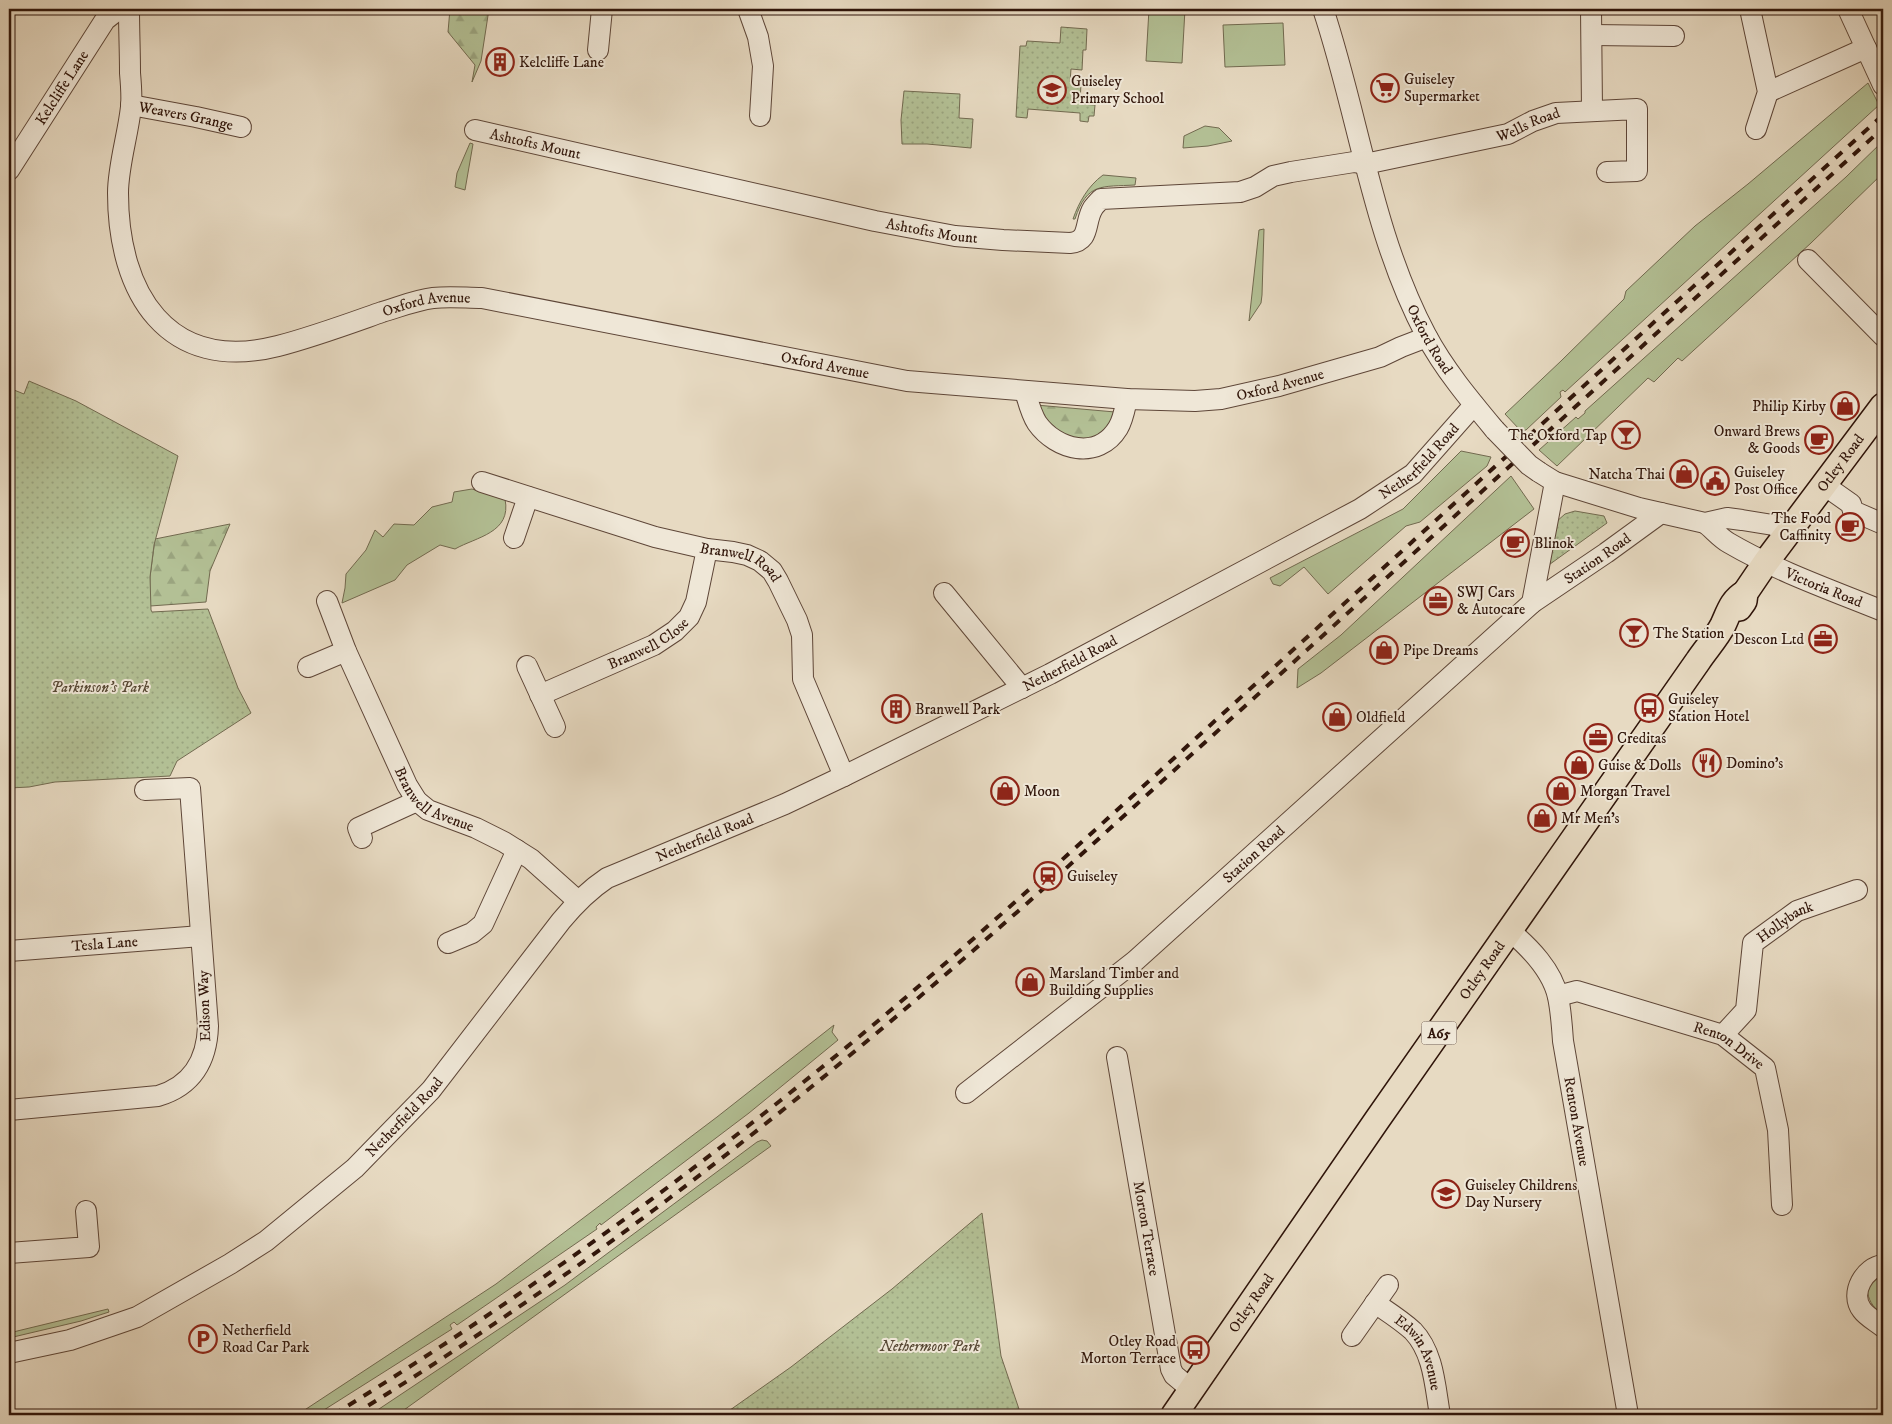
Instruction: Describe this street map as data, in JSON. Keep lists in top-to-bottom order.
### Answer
{
  "streets": {
    "main road": ["Otley Road", "A65"],
    "street": [
      "Kelcliffe Lane",
      "Weavers Grange",
      "Wells Road",
      "Ashtofts Mount",
      "Oxford Avenue",
      "Oxford Road",
      "Netherfield Road",
      "Station Road",
      "Branwell Road",
      "Victoria Road",
      "Branwell Close",
      "Branwell Avenue",
      "Hollybank",
      "Tesla Lane",
      "Edison Way",
      "Renton Drive",
      "Renton Avenue",
      "Morton Terrace",
      "Edwin Avenue"
    ]
  },
  "crossings": [
    ["Weavers Grange", "Oxford Avenue"],
    ["Wells Road", "Ashtofts Mount"],
    ["Wells Road", "Oxford Road"],
    ["Ashtofts Mount", "Oxford Road"],
    ["Oxford Avenue", "Oxford Road"],
    ["Oxford Road", "Netherfield Road"],
    ["Oxford Road", "Otley Road"],
    ["Oxford Road", "Station Road"],
    ["Oxford Road", "Victoria Road"],
    ["Netherfield Road", "Branwell Road"],
    ["Netherfield Road", "Branwell Avenue"],
    ["Otley Road", "Victoria Road"],
    ["Otley Road", "Renton Avenue"],
    ["Otley Road", "Morton Terrace"],
    ["Branwell Road", "Branwell Close"],
    ["Hollybank", "Renton Drive"],
    ["Tesla Lane", "Edison Way"],
    ["Renton Drive", "Renton Avenue"]
  ],
  "parks": ["Parkinson’s Park", "Nethermoor Park"],
  "places": {
    "building": ["Kelcliffe Lane", "Branwell Park"],
    "supermarket": ["Guiseley Supermarket"],
    "school or university": ["Guiseley Primary School", "Guiseley Childrens Day Nursery"],
    "shop": [
      "Philip Kirby",
      "Natcha Thai",
      "Pipe Dreams",
      "Oldfield",
      "Guise & Dolls",
      "Moon",
      "Morgan Travel",
      "Mr Men's",
      "Marsland Timber and Building Supplies"
    ],
    "bar": ["The Oxford Tap", "The Station"],
    "cafe": ["Onward Brews & Goods", "The Food Caffinity", "Blinok"],
    "public building": ["Guiseley Post Office"],
    "office": ["SWJ Cars & Autocare", "Descon Ltd", "Creditas"],
    "bus stop": ["Guiseley Station Hotel", "Otley Road Morton Terrace"],
    "restaurant": ["Domino's"],
    "station": ["Guiseley"],
    "parking": ["Netherfield Road Car Park"]
  }
}
